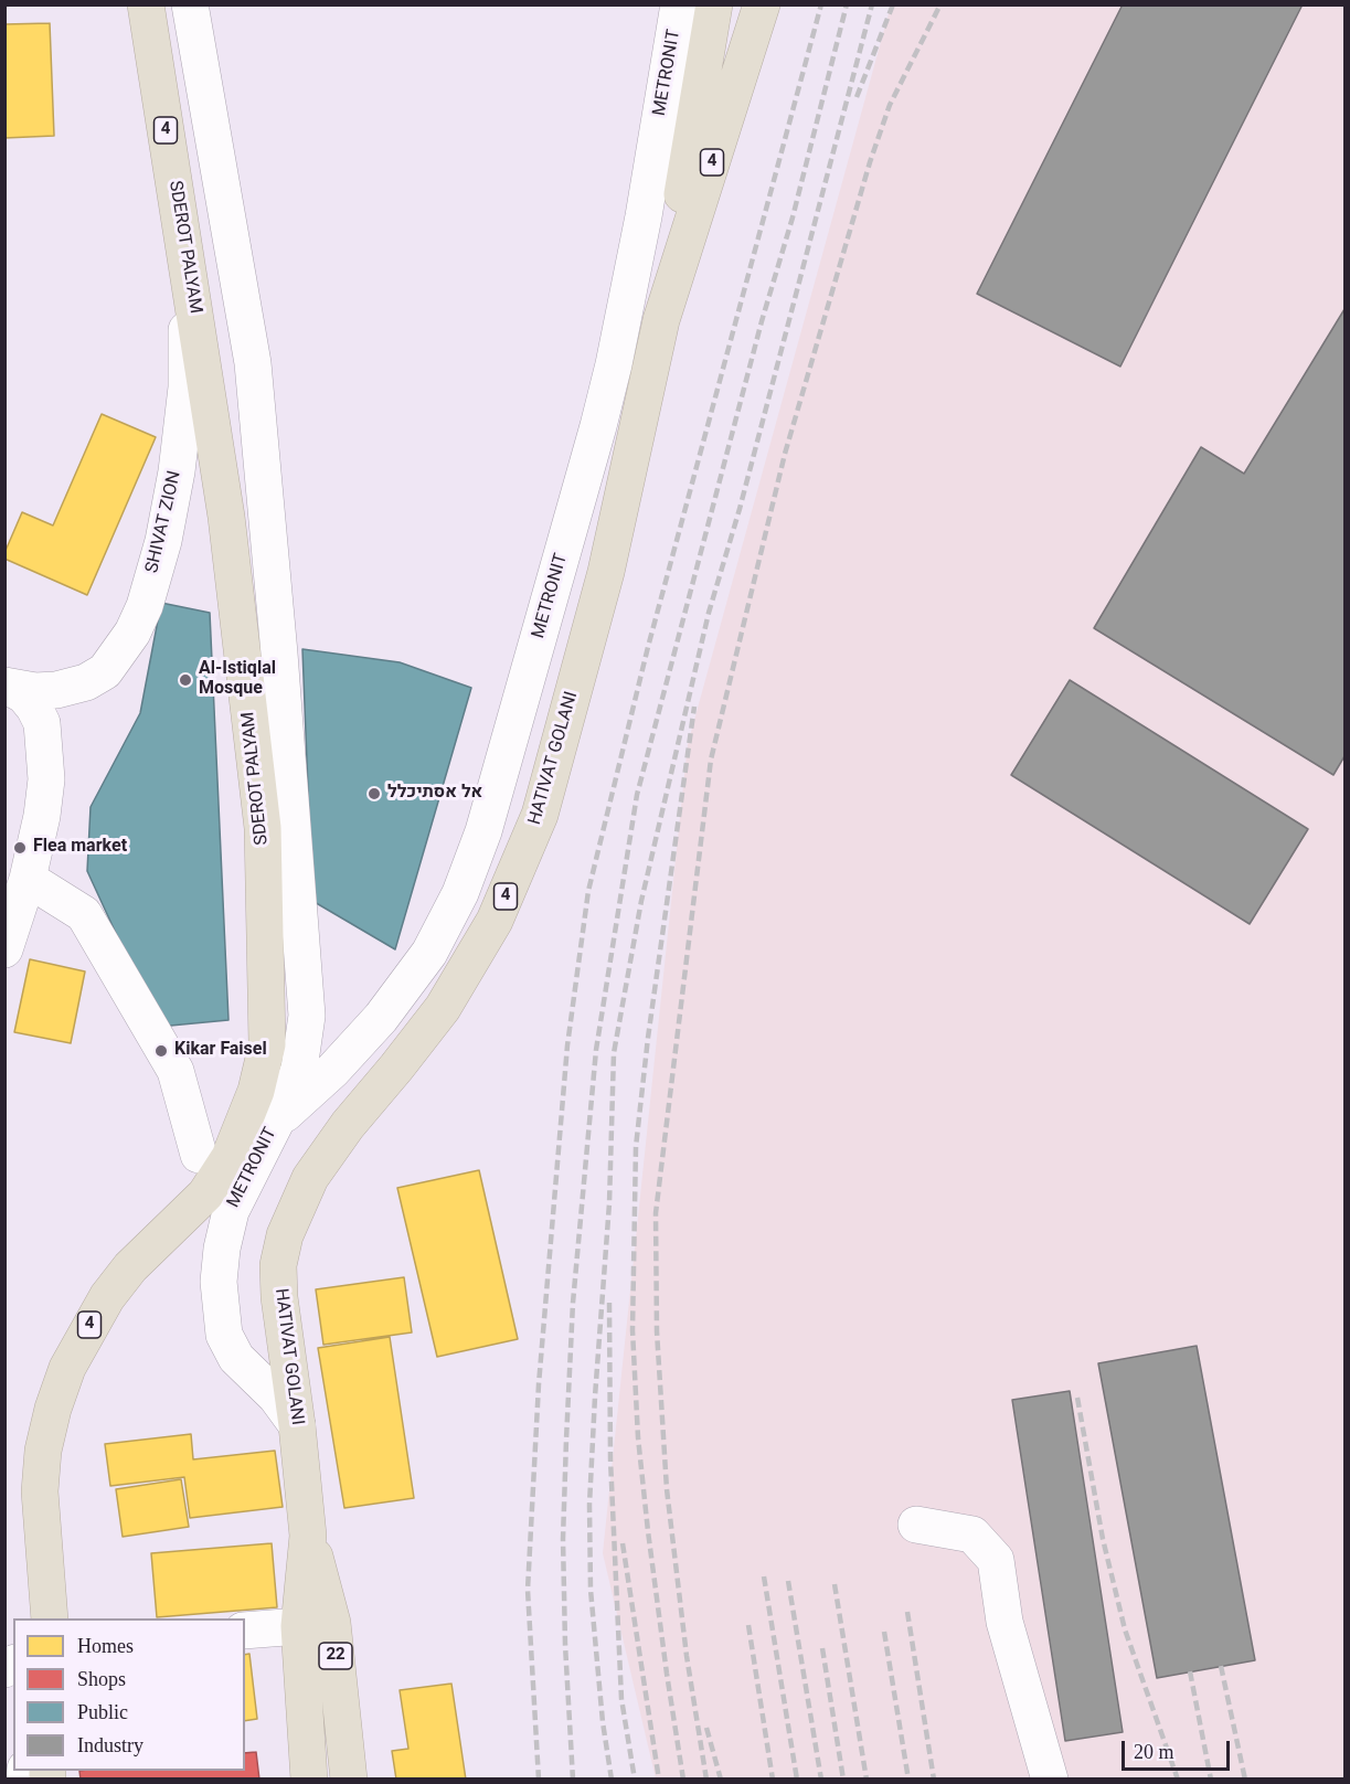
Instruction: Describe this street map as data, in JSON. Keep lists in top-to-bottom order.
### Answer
{
  "streets": {
    "highway": [
      "4",
      "SDEROT PALYAM",
      "HATIVAT GOLANI",
      "22"
    ],
    "street": ["METRONIT", "SHIVAT ZION"]
  },
  "crossings": [
    ["METRONIT", "SDEROT PALYAM"],
    ["METRONIT", "HATIVAT GOLANI"],
    ["SDEROT PALYAM", "SHIVAT ZION"],
    ["HATIVAT GOLANI", "22"]
  ],
  "places": [
    "Al-Istiqlal Mosque",
    "אל אסתיכלל",
    "Flea market",
    "Kikar Faisel"
  ],
  "legend": [
    "Homes",
    "Shops",
    "Public",
    "Industry"
  ],
  "scale_bar": "20 m"
}
